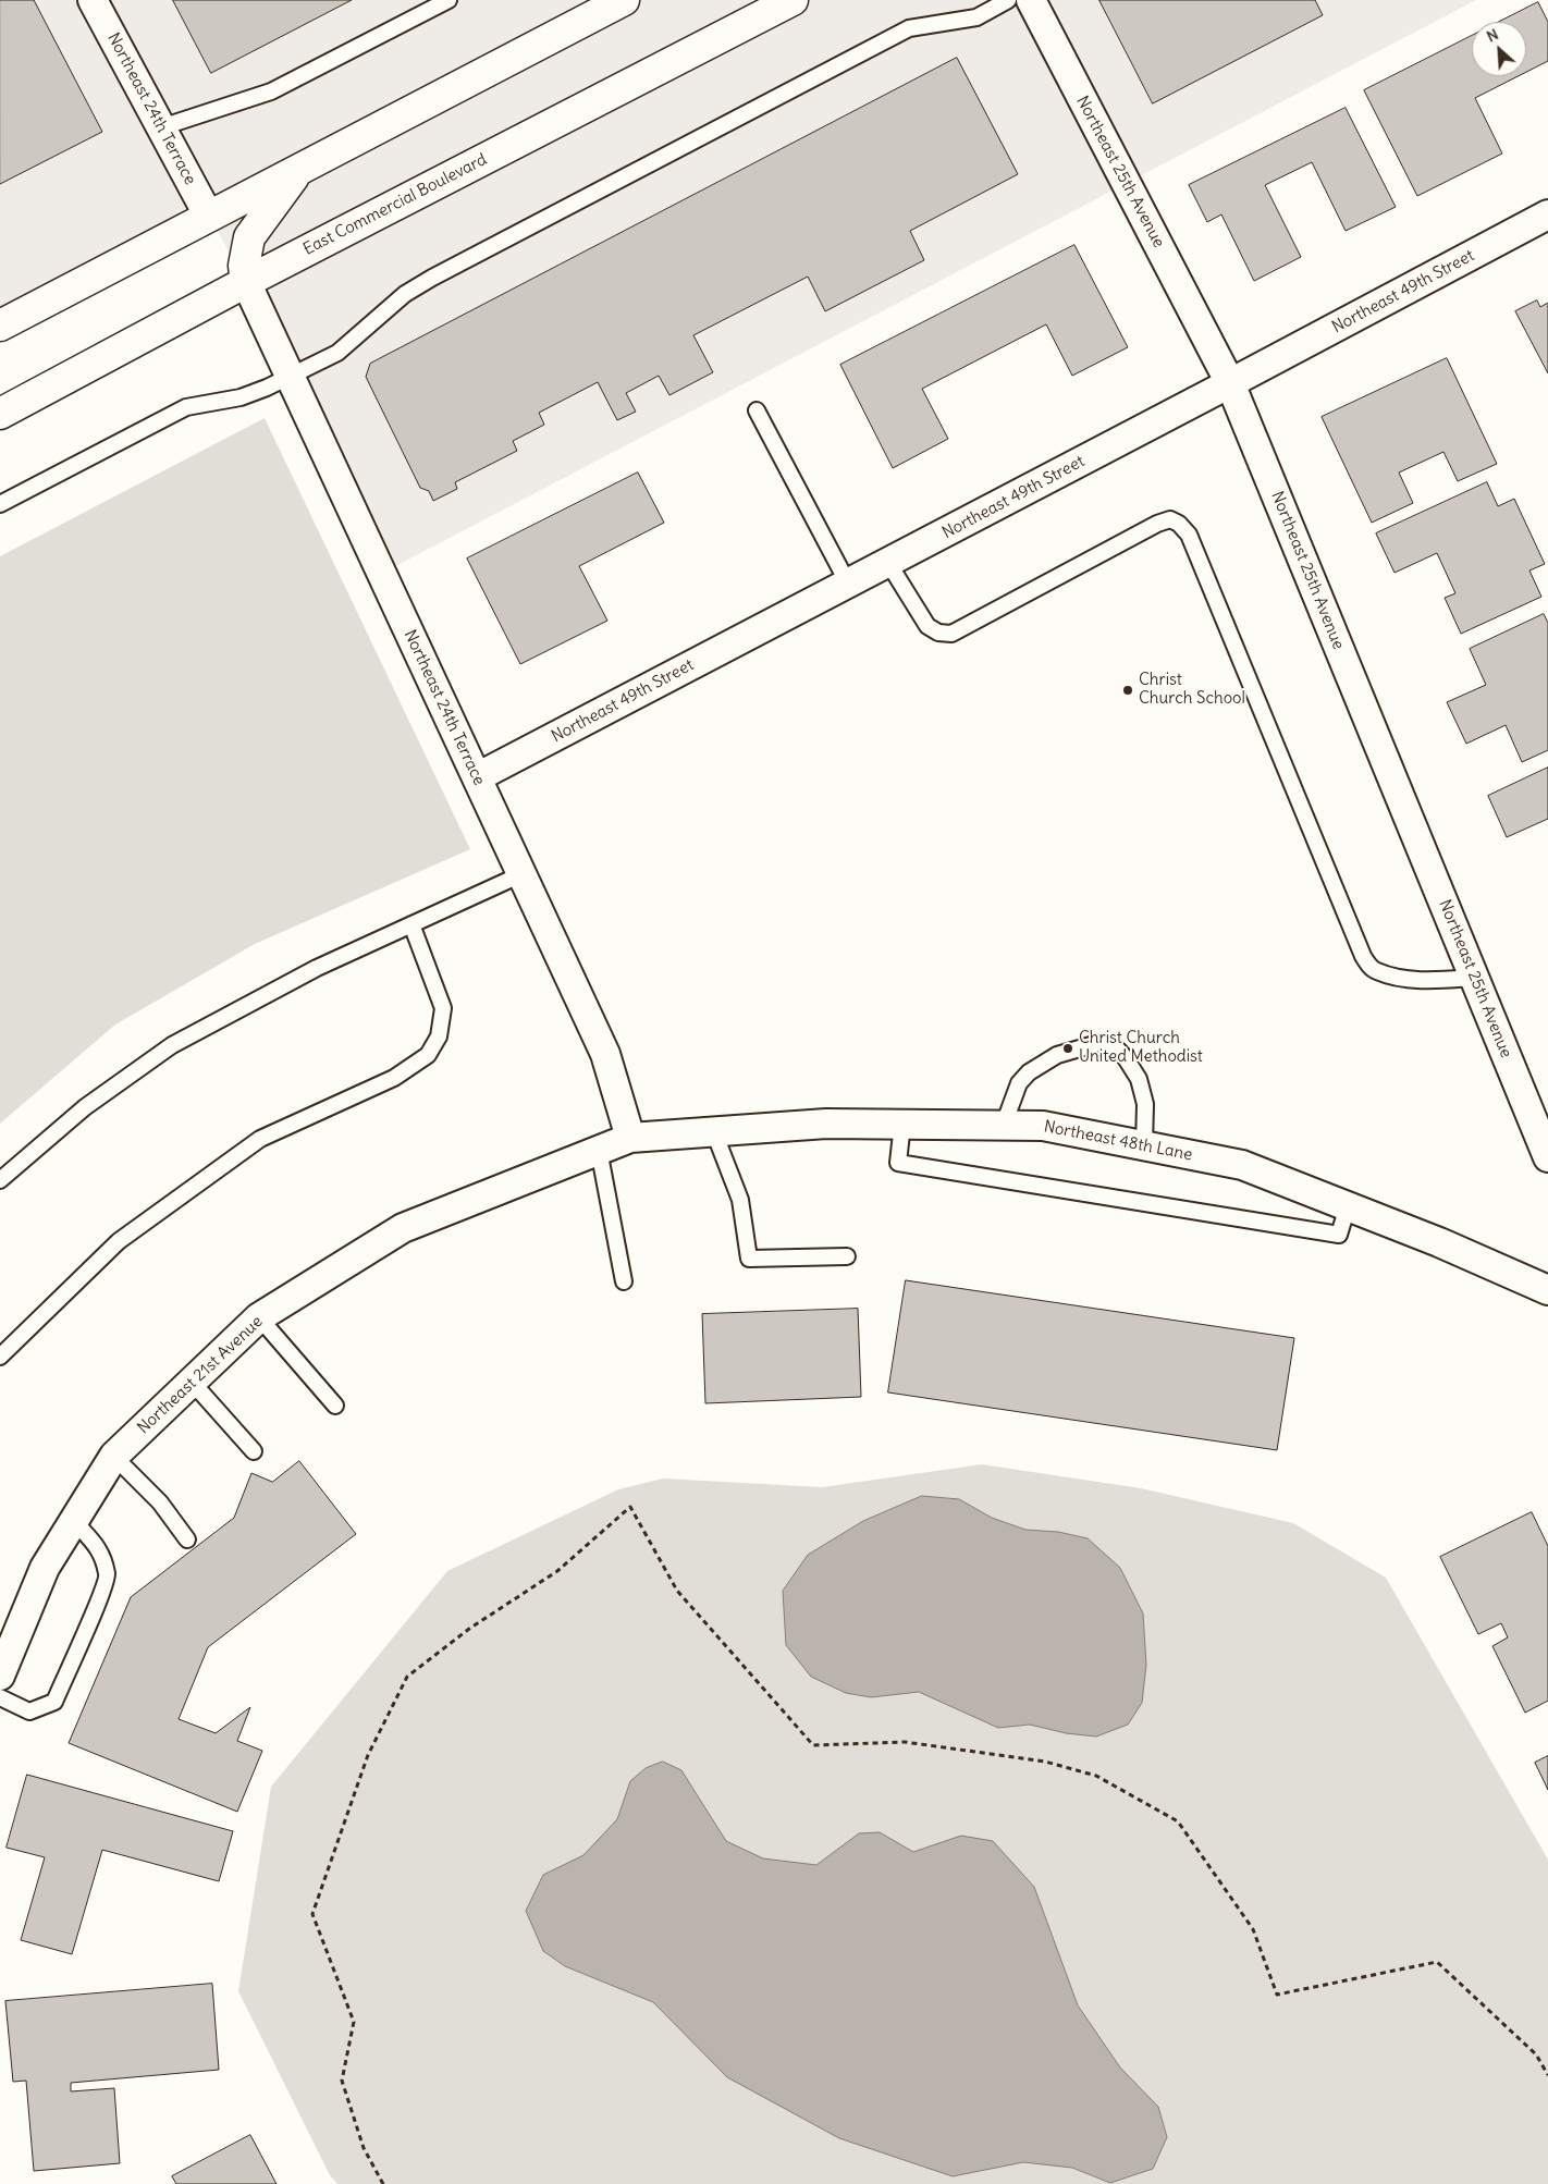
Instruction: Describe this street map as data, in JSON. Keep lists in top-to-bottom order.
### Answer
{
  "streets": {
    "main road": ["East Commercial Boulevard"],
    "street": [
      "Northeast 24th Terrace",
      "Northeast 25th Avenue",
      "Northeast 49th Street",
      "Northeast 48th Lane",
      "Northeast 21st Avenue"
    ]
  },
  "crossings": [
    ["Northeast 24th Terrace", "East Commercial Boulevard"],
    ["Northeast 24th Terrace", "Northeast 49th Street"],
    ["Northeast 24th Terrace", "Northeast 48th Lane"],
    ["Northeast 24th Terrace", "Northeast 21st Avenue"],
    ["Northeast 25th Avenue", "Northeast 49th Street"],
    ["Northeast 48th Lane", "Northeast 21st Avenue"]
  ],
  "places": ["Christ Church School", "Christ Church United Methodist"],
  "north": "top left"
}
